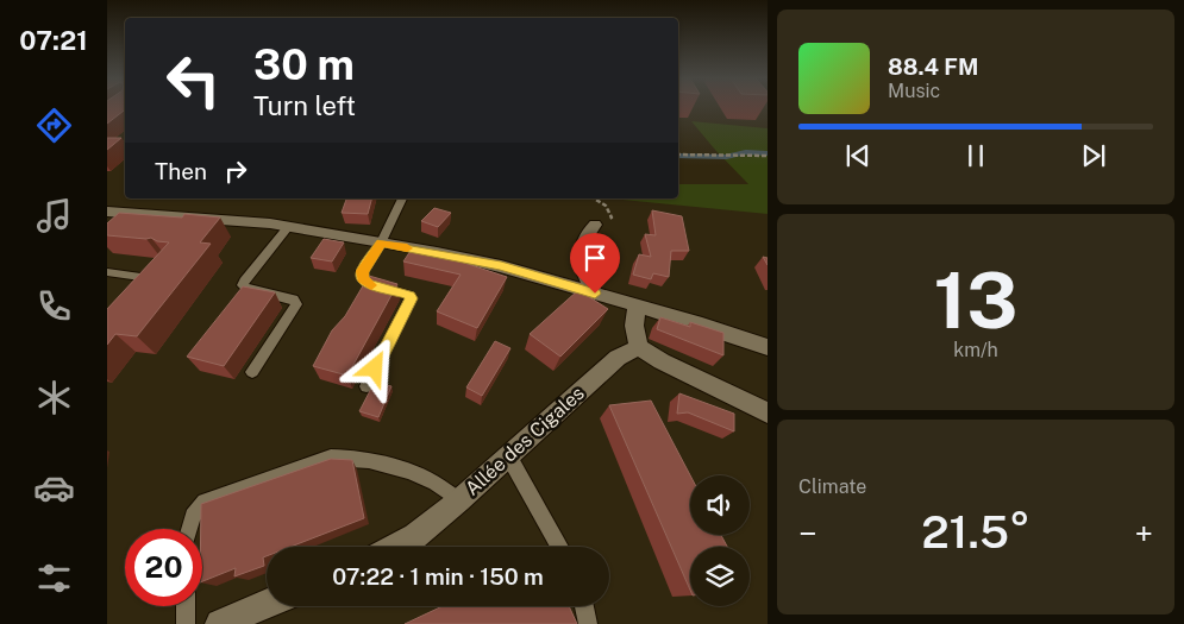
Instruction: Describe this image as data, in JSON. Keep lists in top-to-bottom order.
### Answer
{
  "streets": {
    "street": ["Allée des Cigales"]
  },
  "page": {
    "tabs": "07:21",
    "turn": ["30 m", "Turn left"],
    "song": ["88.4 FM", "Music"],
    "then": "Then",
    "tile": [
      ["13", "km/h"],
      "Climate"
    ],
    "heat": ["−", "21.5°", "+"],
    "limit": "20",
    "trip": "07:22 · 1 min · 150 m"
  }
}
